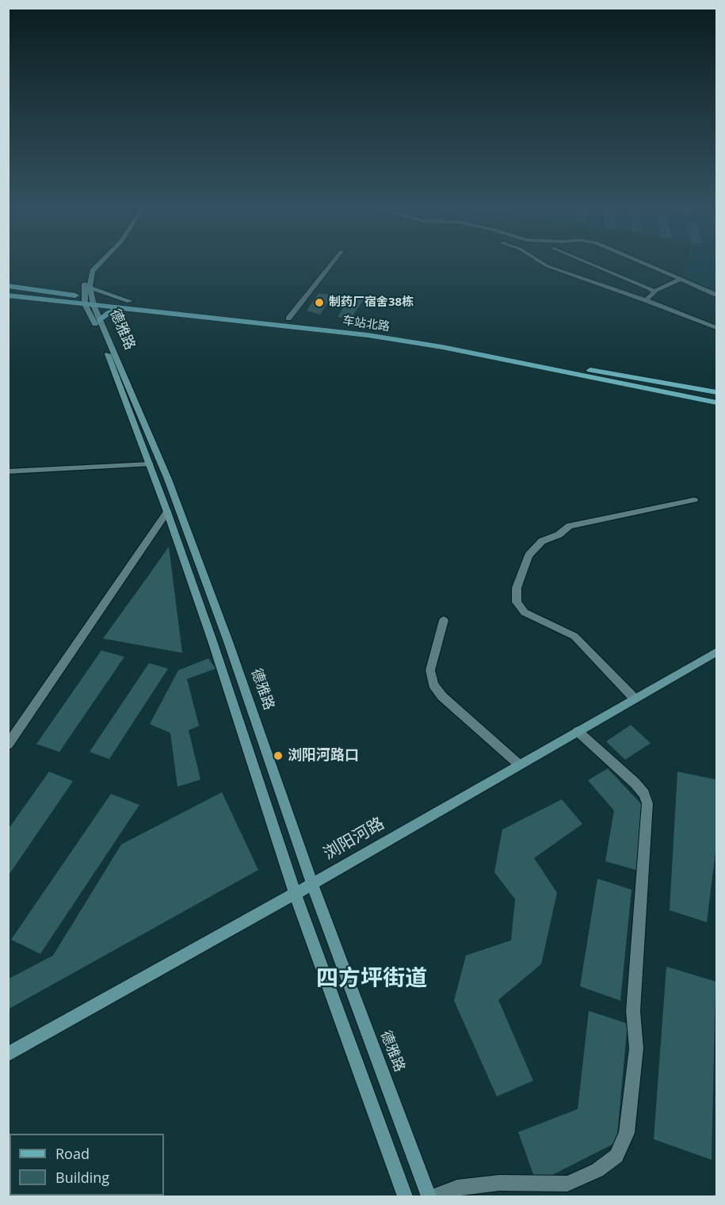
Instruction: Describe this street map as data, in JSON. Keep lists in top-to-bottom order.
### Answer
{
  "streets": {
    "main road": ["车站北路"],
    "street": ["德雅路", "浏阳河路"]
  },
  "crossings": [
    ["车站北路", "德雅路"],
    ["德雅路", "浏阳河路"]
  ],
  "districts": ["四方坪街道"],
  "places": ["制药厂宿舍38栋", "浏阳河路口"],
  "legend": ["Road", "Building"]
}
